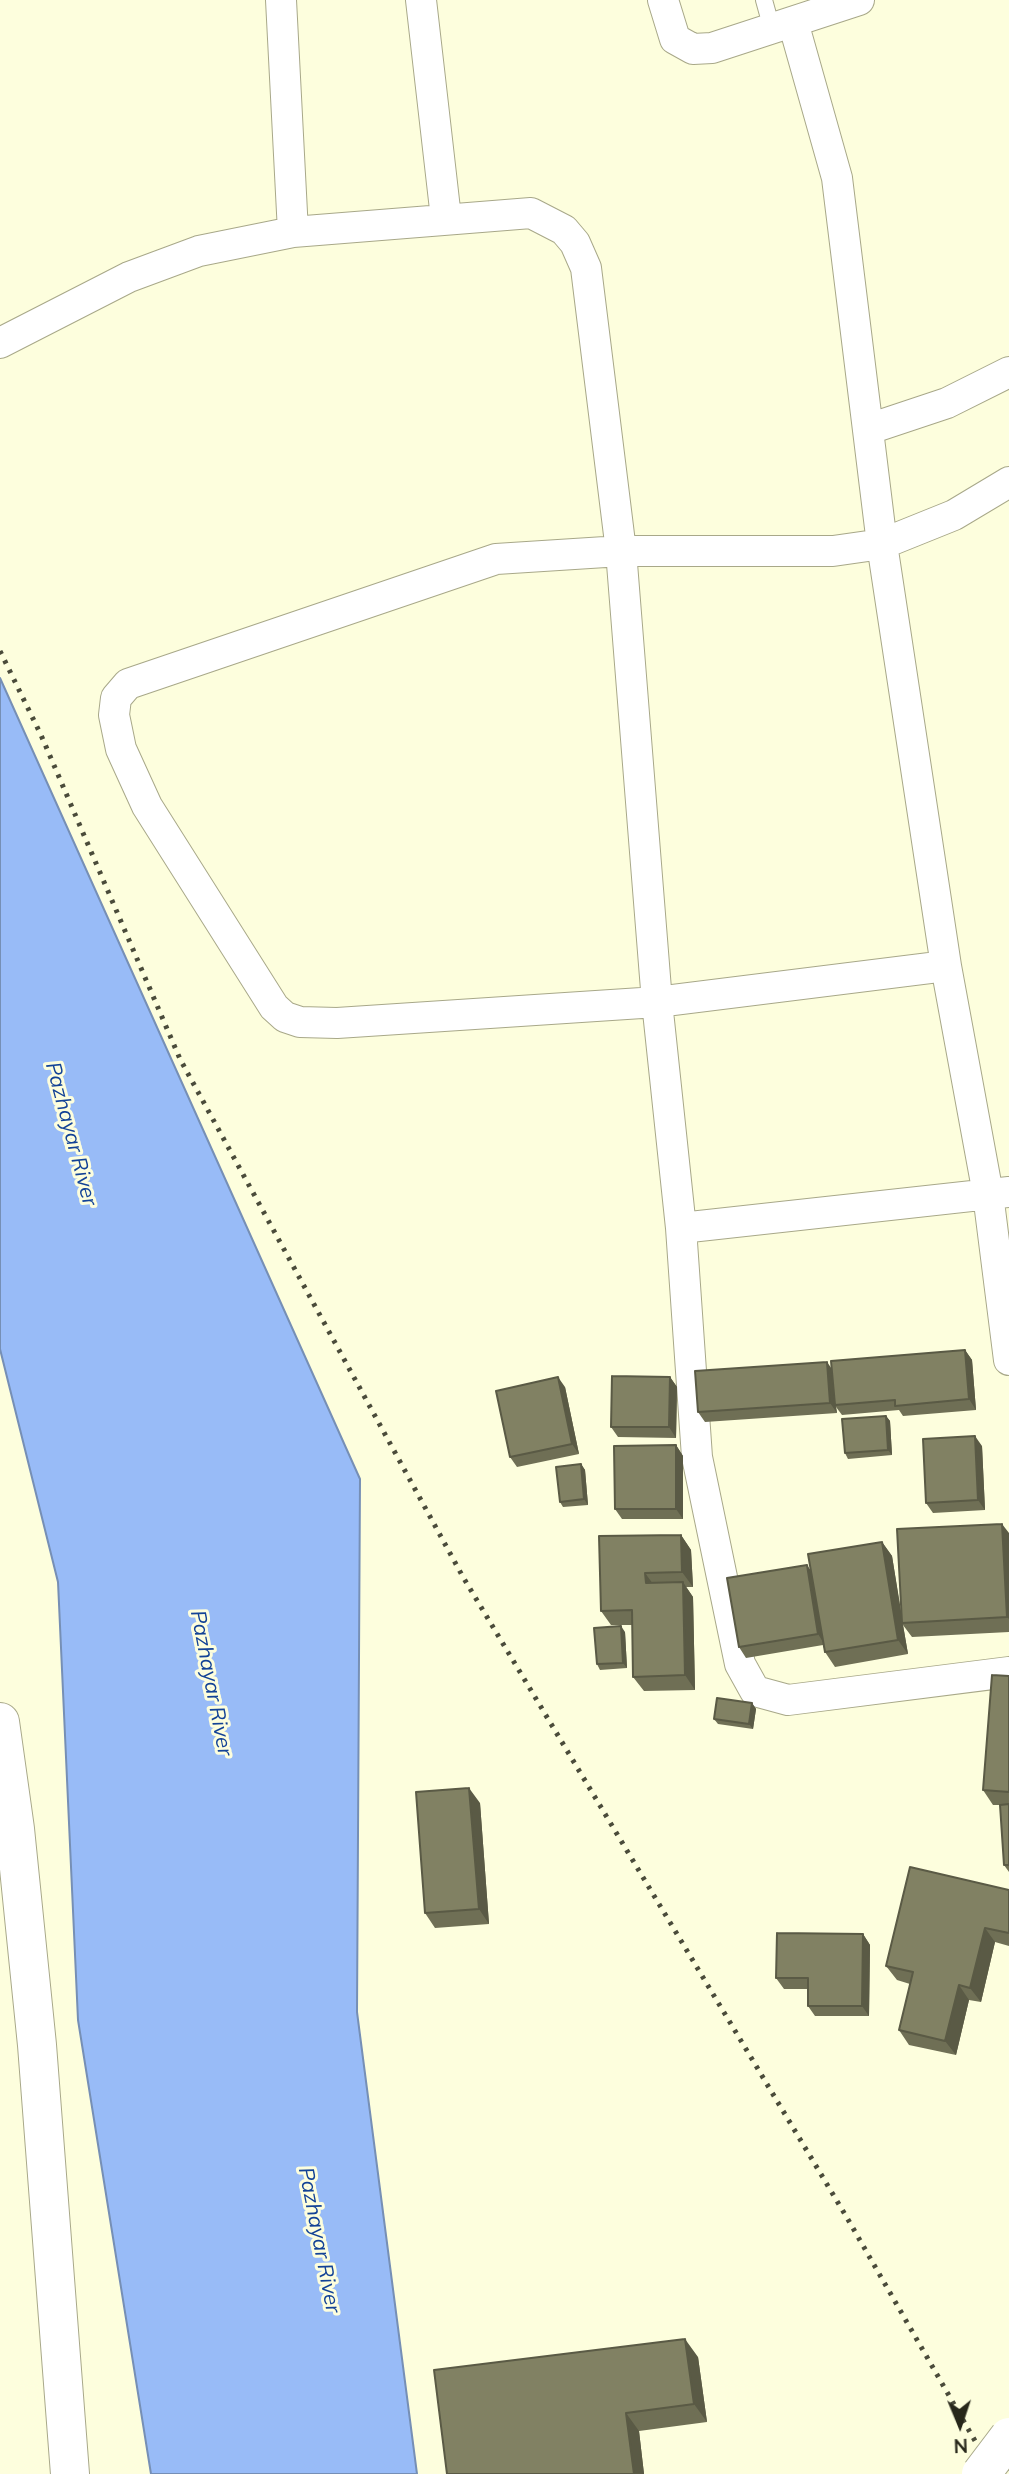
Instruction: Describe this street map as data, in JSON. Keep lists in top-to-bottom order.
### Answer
{
  "water": ["Pazhayar River"],
  "north": "bottom"
}
